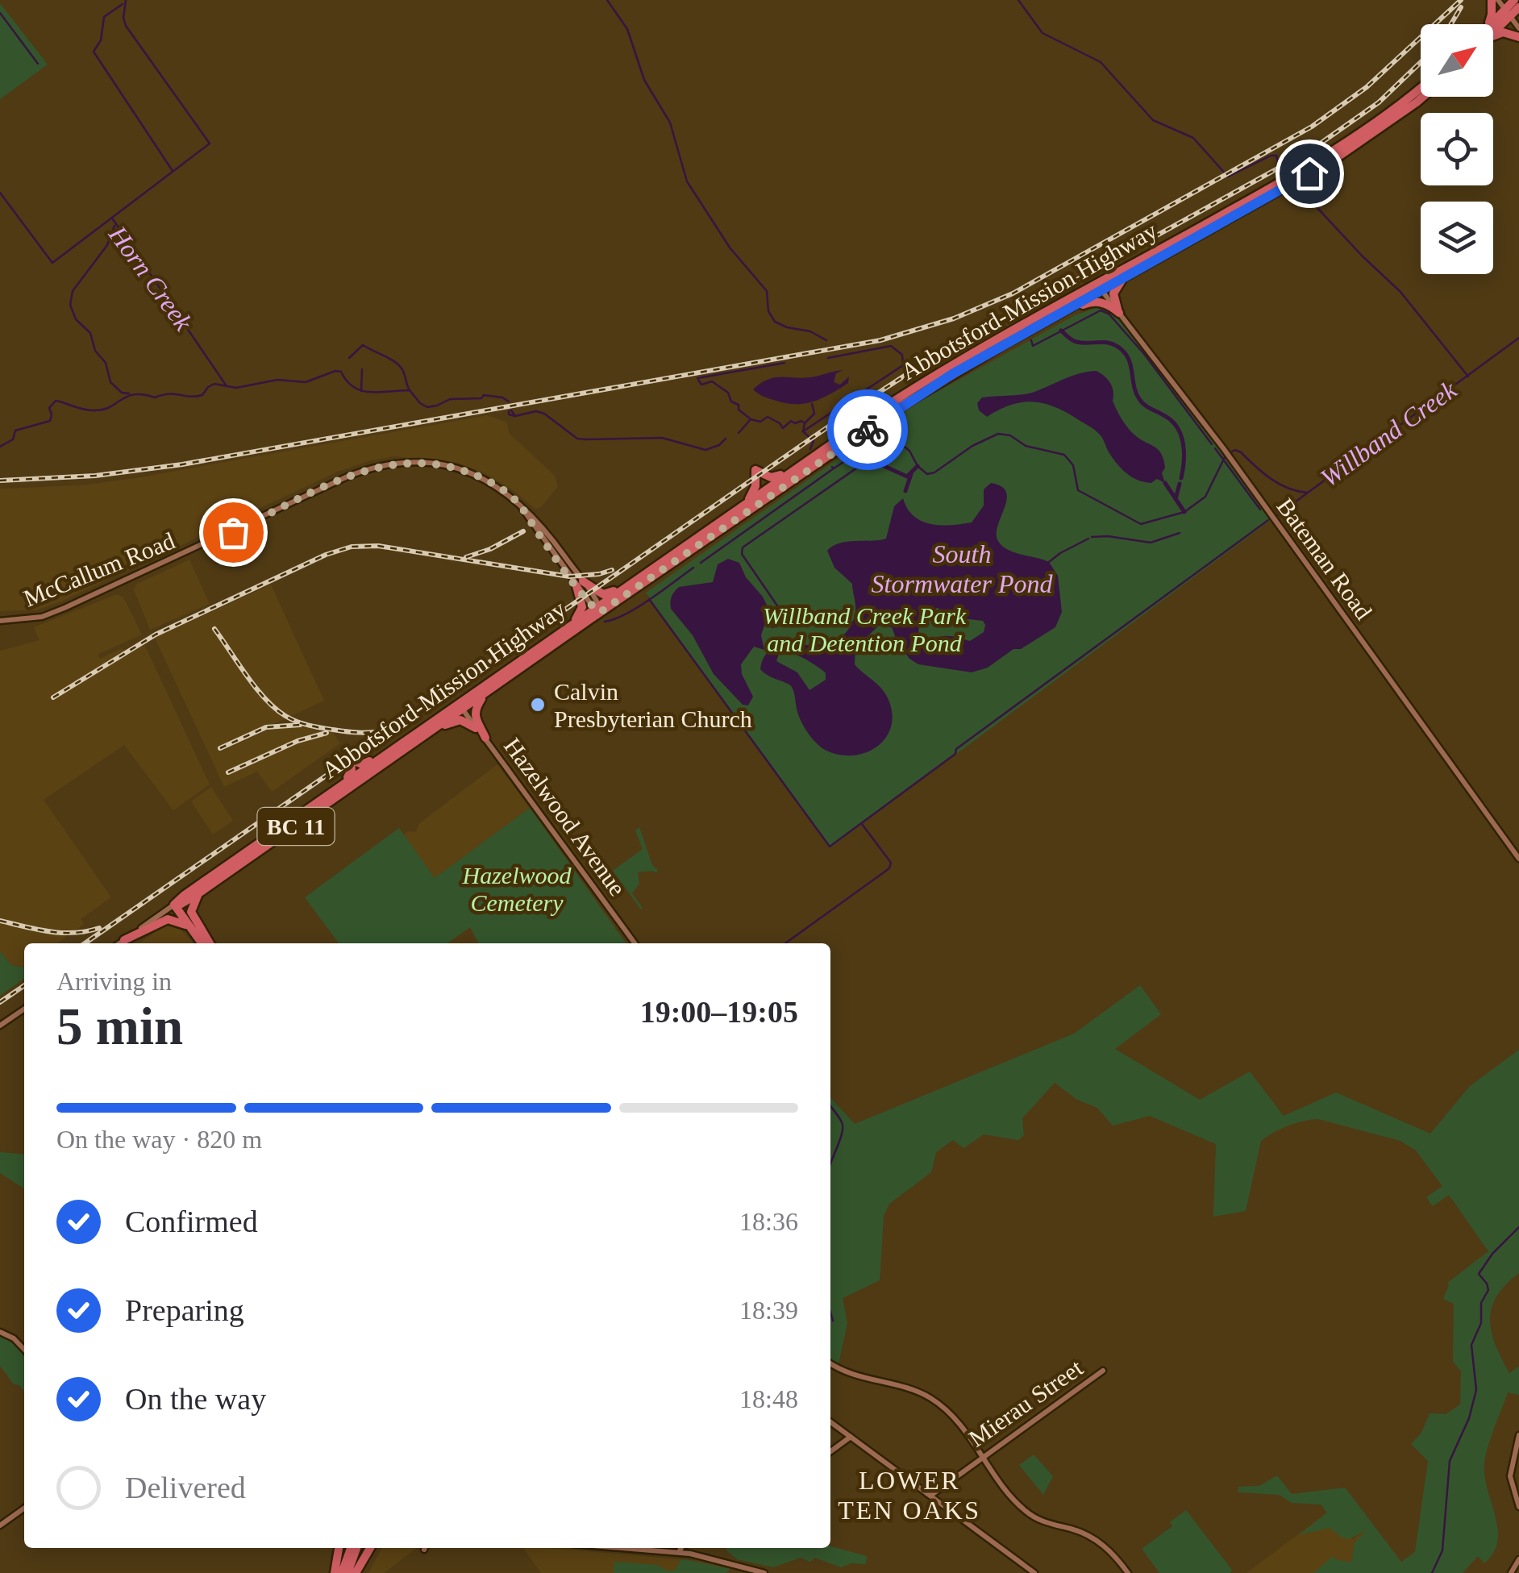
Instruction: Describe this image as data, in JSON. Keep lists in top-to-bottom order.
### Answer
{
  "streets": {
    "highway": ["Abbotsford-Mission Highway", "BC 11"],
    "street": [
      "Bateman Road",
      "McCallum Road",
      "Hazelwood Avenue",
      "Mierau Street"
    ]
  },
  "crossings": [
    ["Abbotsford-Mission Highway", "Bateman Road"],
    ["Abbotsford-Mission Highway", "McCallum Road"],
    ["Abbotsford-Mission Highway", "Hazelwood Avenue"]
  ],
  "districts": ["LOWER TEN OAKS"],
  "water": ["Horn Creek", "Willband Creek", "South Stormwater Pond"],
  "parks": ["Willband Creek Park and Detention Pond", "Hazelwood Cemetery"],
  "places": ["Calvin Presbyterian Church"],
  "north": "top right",
  "page": {
    "heading": ["5 min", "Arriving in", "19:00–19:05"],
    "bar": "On the way · 820 m",
    "list": [
      ["Confirmed", "18:36"],
      ["Preparing", "18:39"],
      ["On the way", "18:48"],
      "Delivered"
    ]
  }
}
